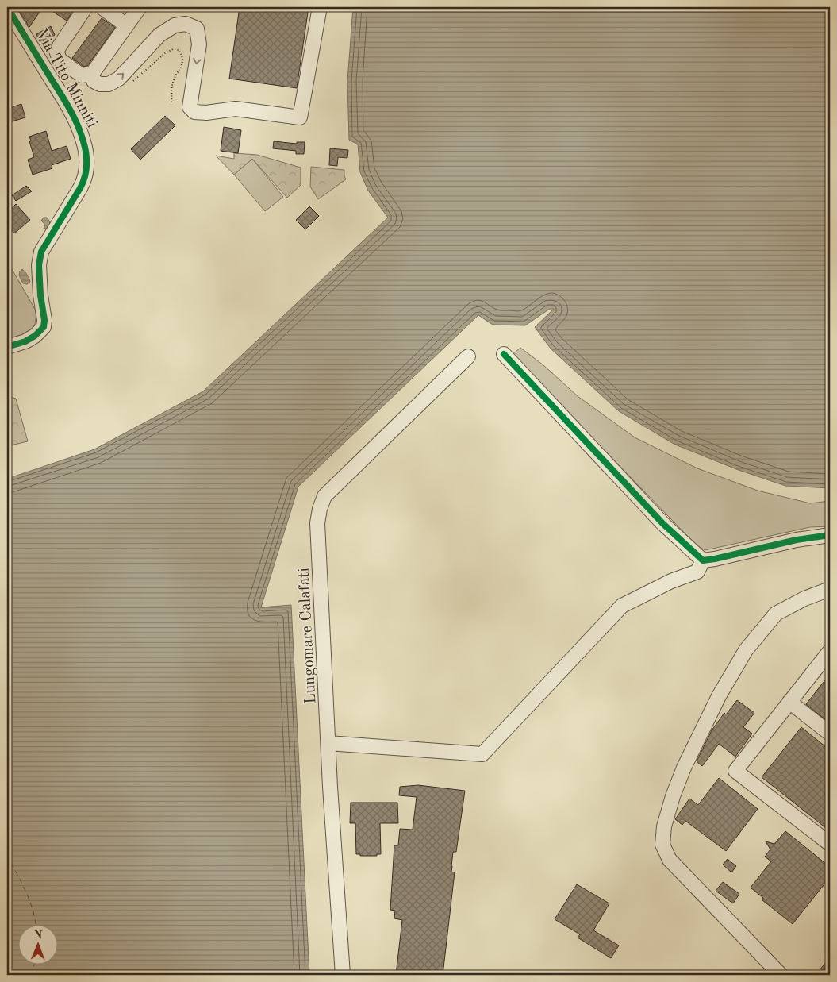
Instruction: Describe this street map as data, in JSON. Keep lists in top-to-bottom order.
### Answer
{
  "streets": {
    "street": ["Via Tito Minniti", "Lungomare Calafati"]
  },
  "north": "top"
}
